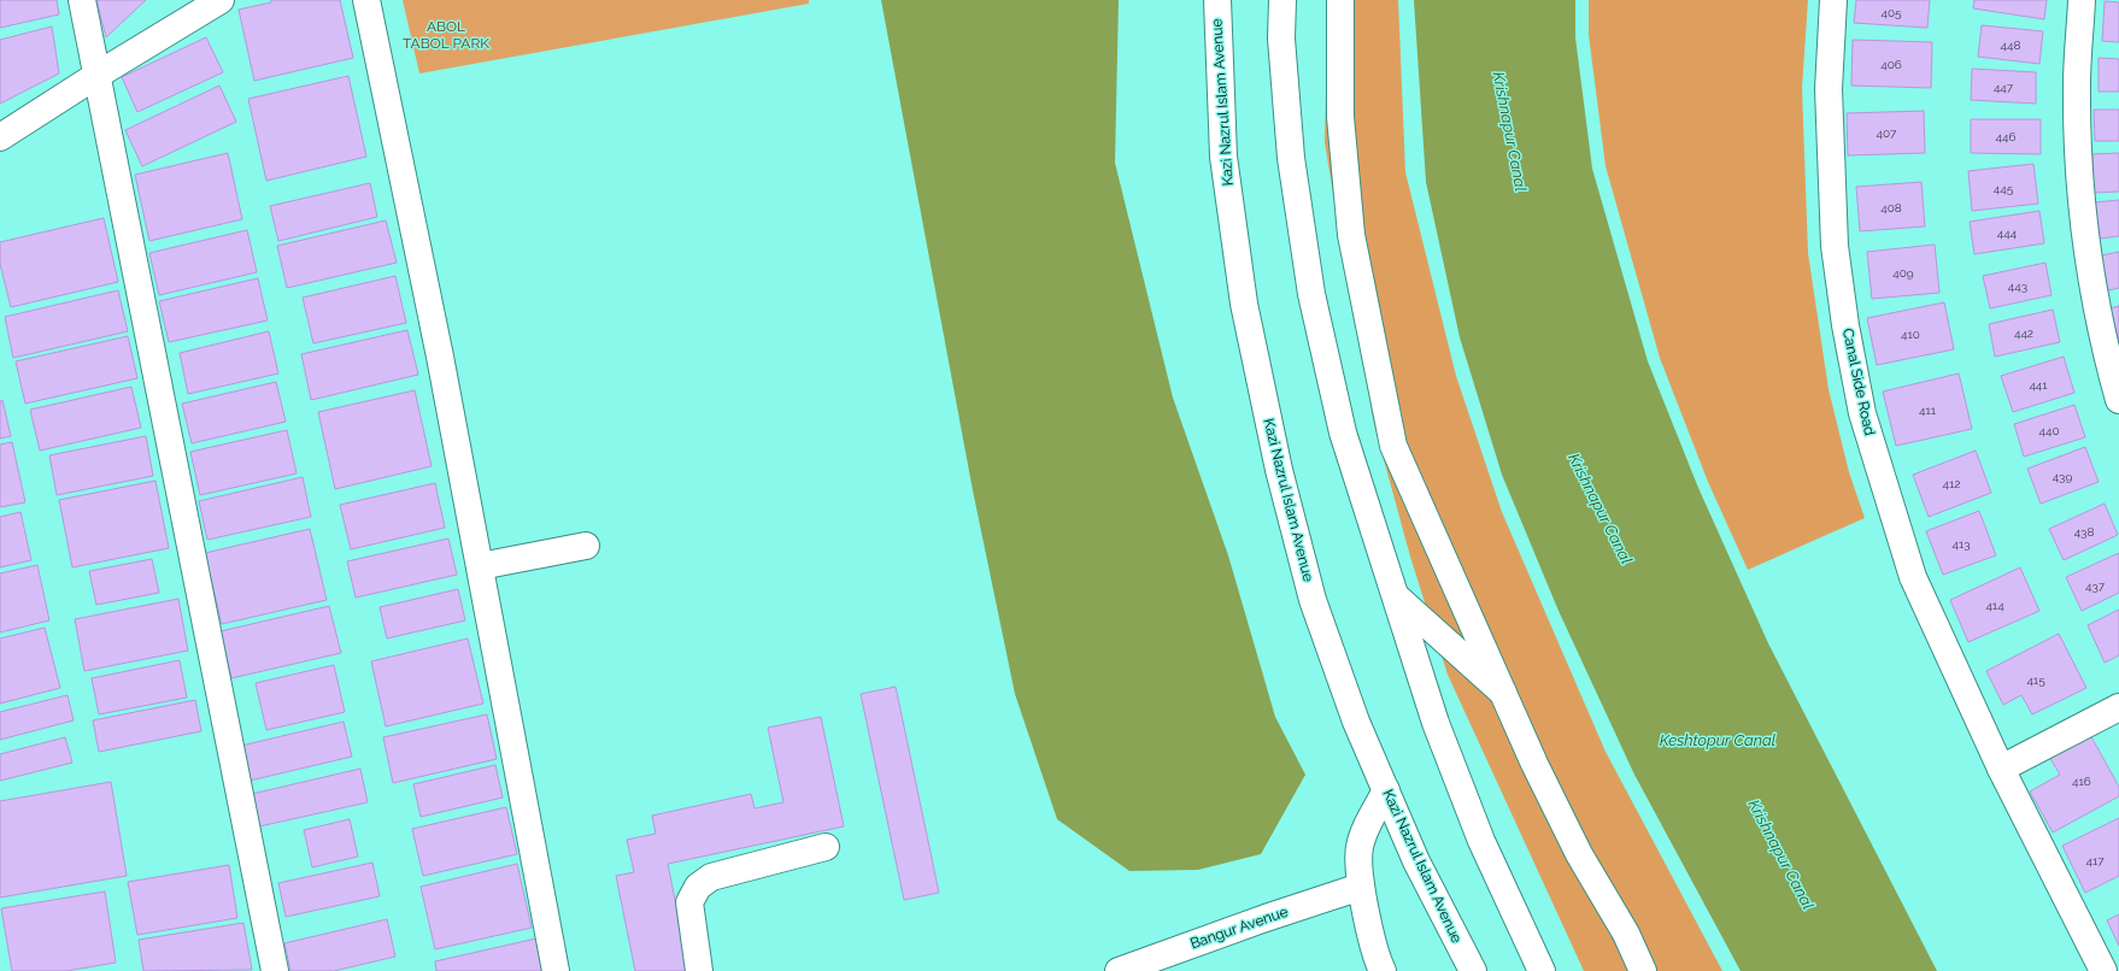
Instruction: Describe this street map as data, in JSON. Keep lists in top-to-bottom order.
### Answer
{
  "streets": {
    "street": ["Kazi Nazrul Islam Avenue", "Canal Side Road", "Bangur Avenue"]
  },
  "water": ["Krishnapur Canal", "Keshtopur Canal"],
  "parks": ["ABOL TABOL PARK"],
  "house_numbers": [
    "405",
    "448",
    "406",
    "447",
    "407",
    "446",
    "445",
    "408",
    "444",
    "409",
    "443",
    "442",
    "410",
    "441",
    "411",
    "440",
    "439",
    "412",
    "438",
    "413",
    "437",
    "414",
    "415",
    "416",
    "417"
  ]
}
